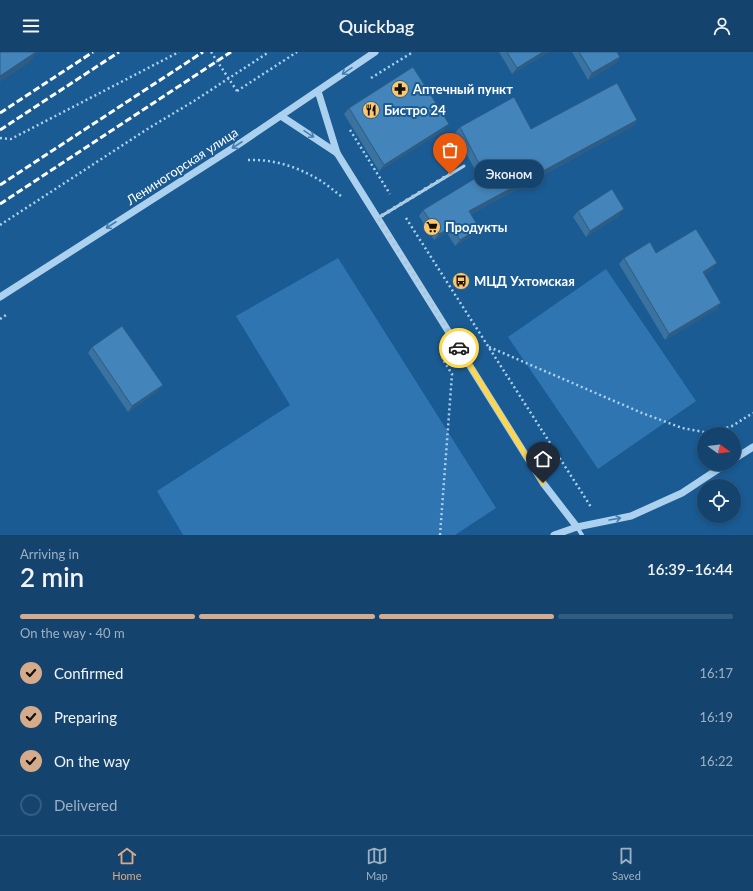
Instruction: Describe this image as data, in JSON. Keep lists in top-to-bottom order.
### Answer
{
  "streets": {
    "street": ["Лениногорская улица"]
  },
  "one_way": ["Лениногорская улица"],
  "places": {
    "pharmacy": ["Аптечный пункт"],
    "restaurant": ["Бистро 24"],
    "other": ["Эконом"],
    "supermarket": ["Продукты"],
    "bus stop": ["МЦД Ухтомская"]
  },
  "north": "right",
  "page": {
    "header": "Quickbag",
    "bubble": "Эконом",
    "heading": ["2 min", "Arriving in", "16:39–16:44"],
    "bar": "On the way · 40 m",
    "list": [
      ["Confirmed", "16:17"],
      ["Preparing", "16:19"],
      ["On the way", "16:22"],
      "Delivered"
    ],
    "tabs": ["Home", "Map", "Saved"]
  }
}
